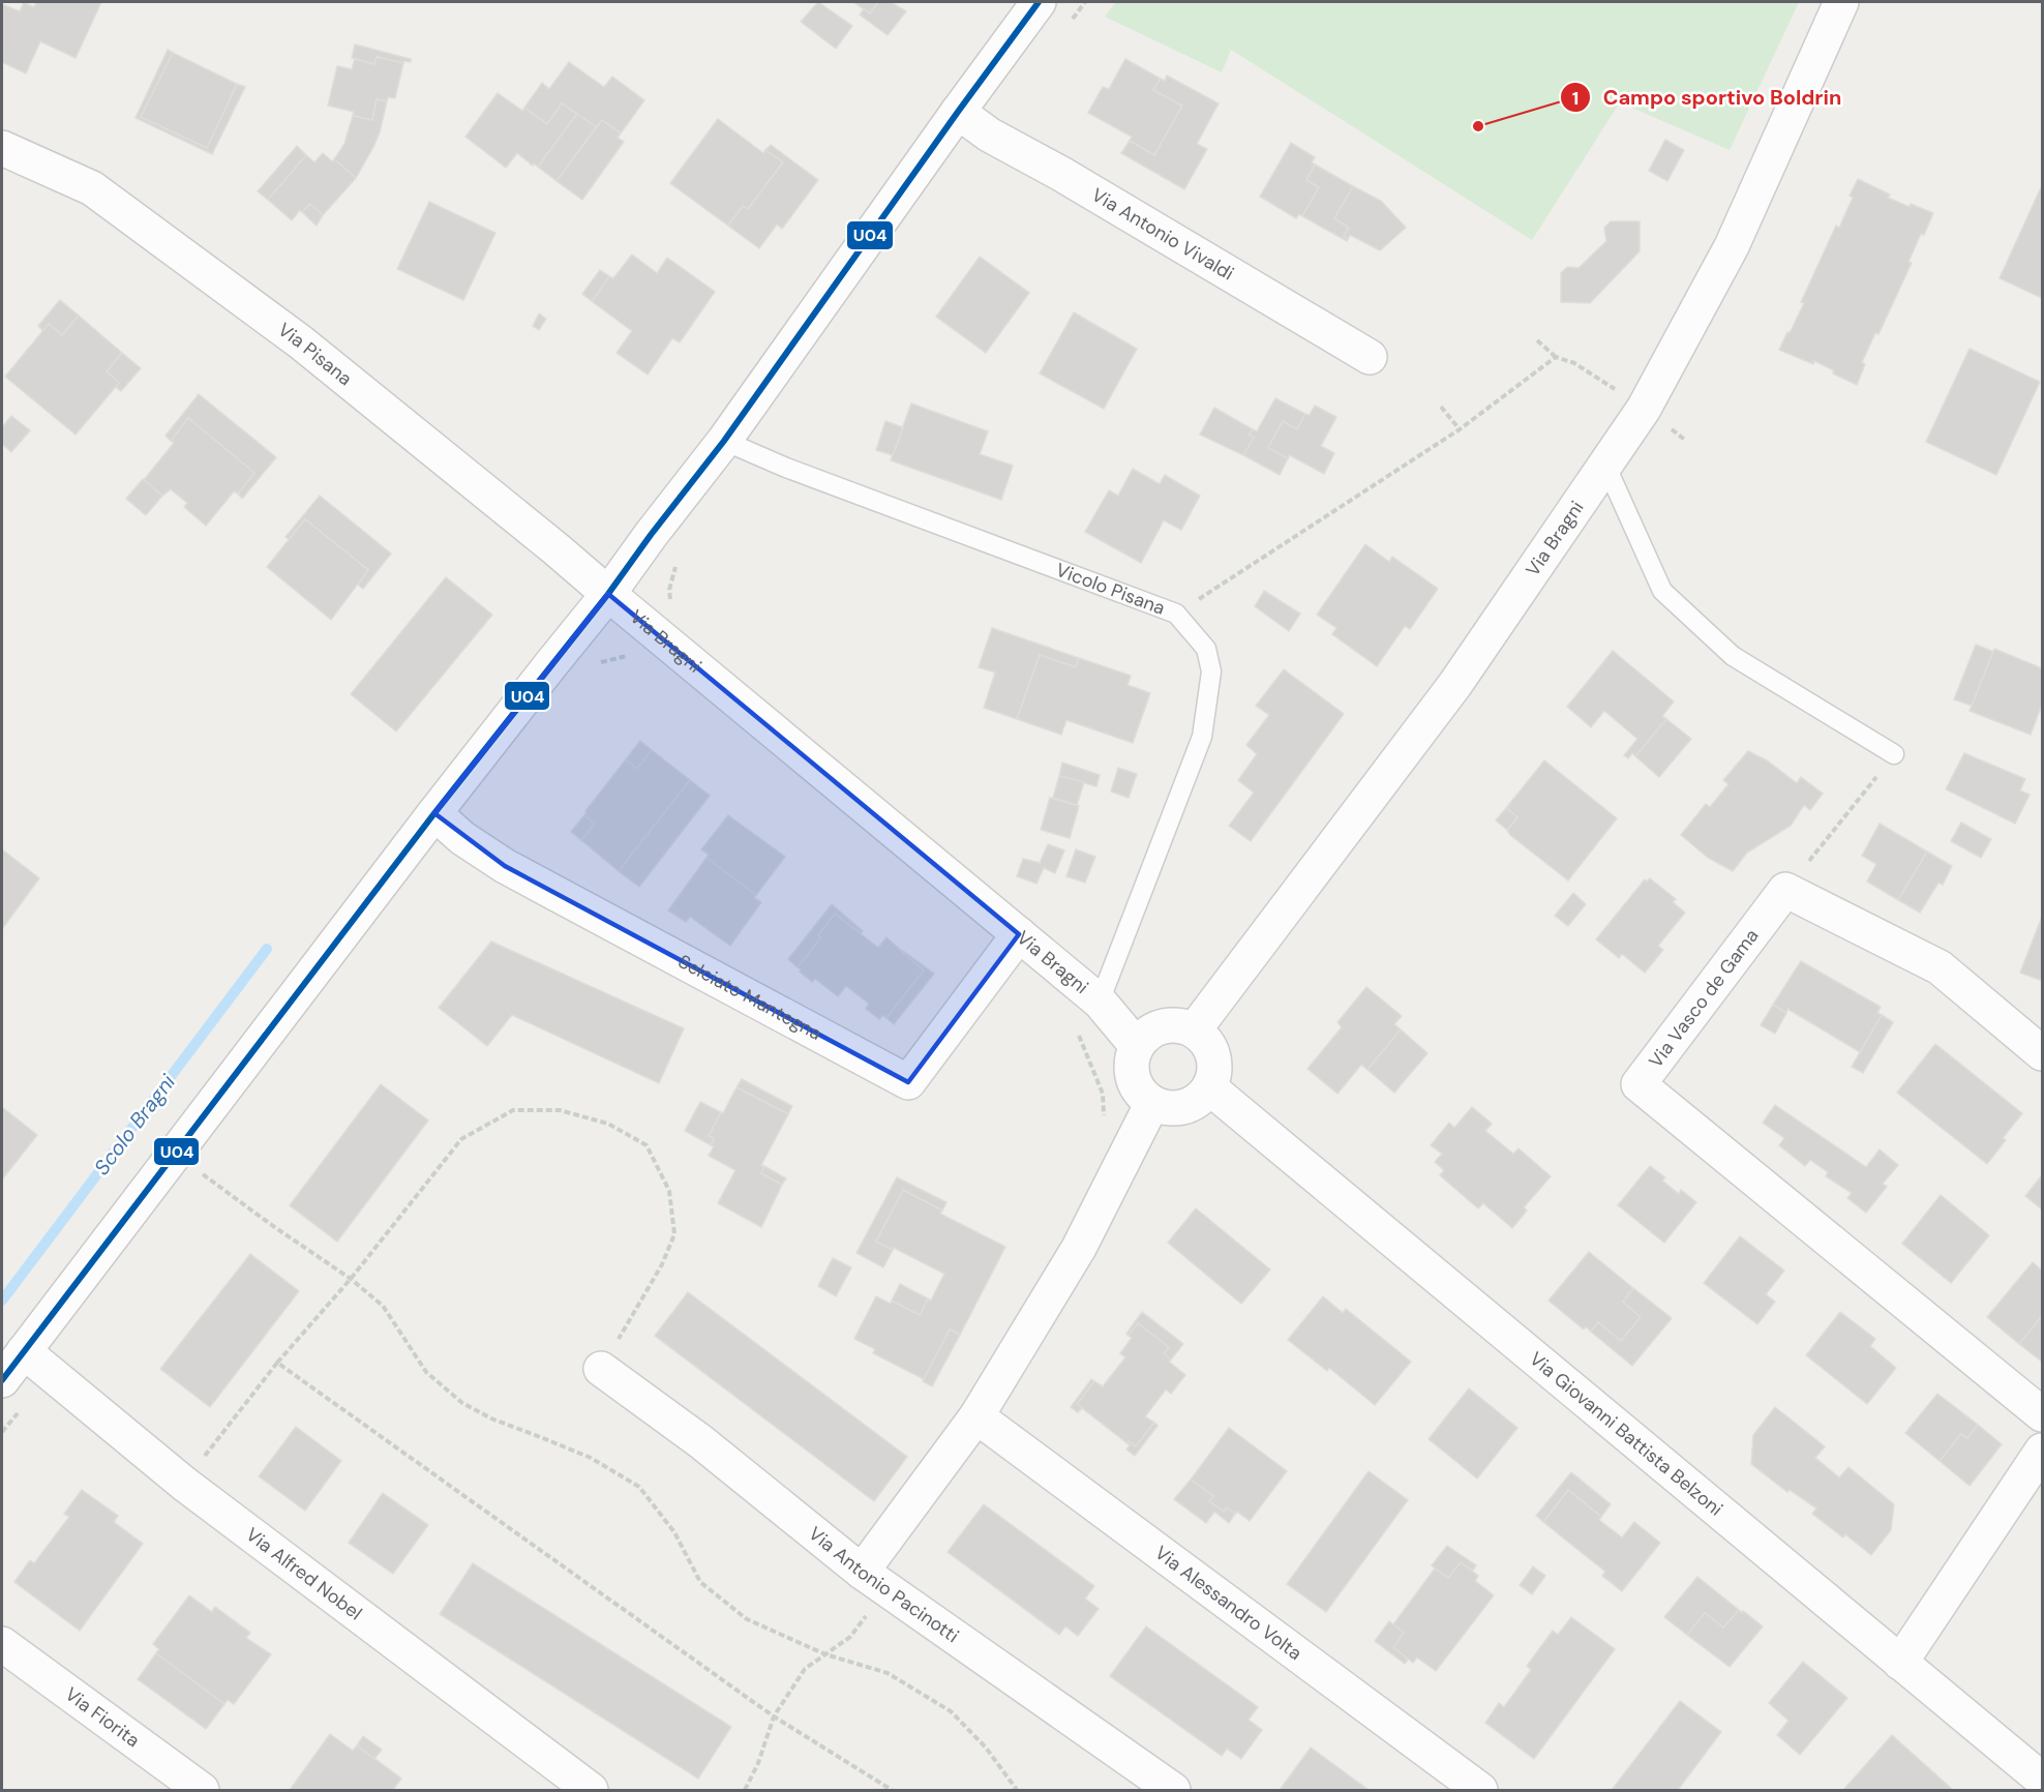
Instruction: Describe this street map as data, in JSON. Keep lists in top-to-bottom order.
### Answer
{
  "streets": {
    "street": [
      "Via Antonio Vivaldi",
      "Via Pisana",
      "Via Bragni",
      "Selciato Mantegna",
      "Via Vasco de Gama",
      "Via Giovanni Battista Belzoni",
      "Via Alfred Nobel",
      "Via Antonio Pacinotti",
      "Via Alessandro Volta",
      "Via Fiorita"
    ],
    "lane": ["Vicolo Pisana"]
  },
  "crossings": [
    ["Via Pisana", "Via Bragni"],
    ["Via Bragni", "Vicolo Pisana"],
    ["Via Bragni", "Selciato Mantegna"],
    ["Via Bragni", "Via Giovanni Battista Belzoni"]
  ],
  "water": ["Scolo Bragni"],
  "places": ["Campo sportivo Boldrin"],
  "lines": ["transit line U04"]
}
